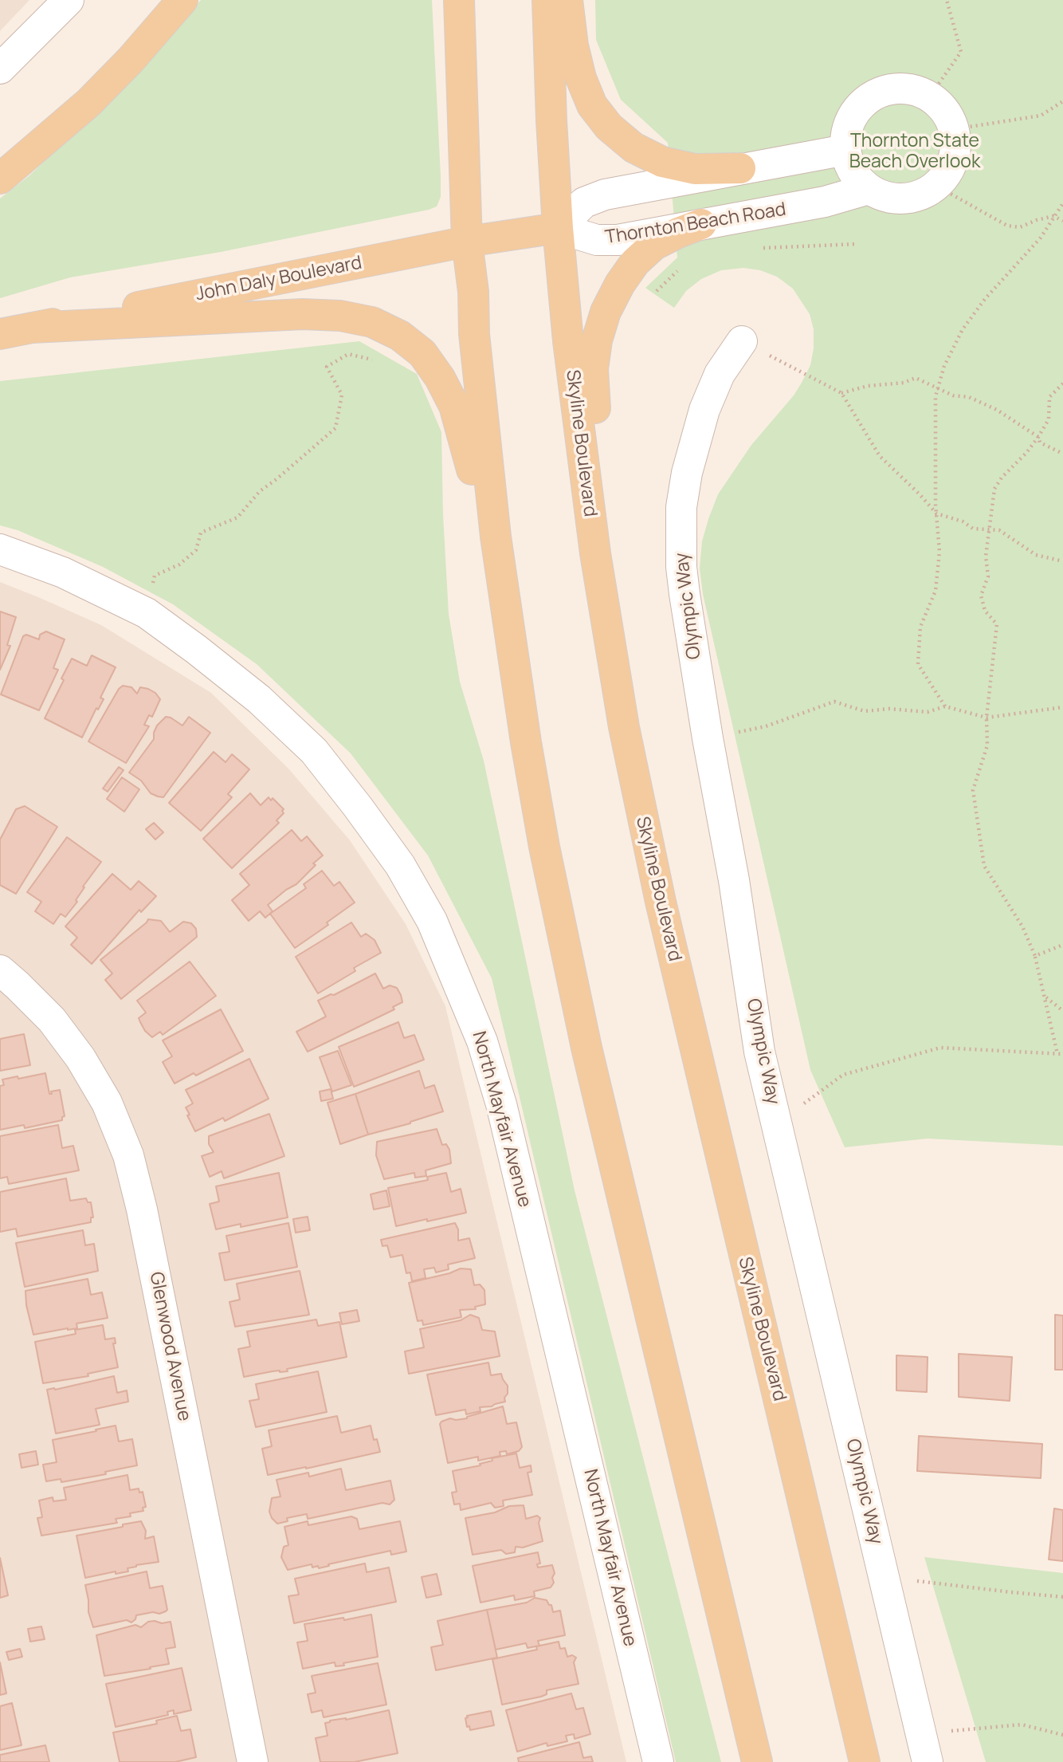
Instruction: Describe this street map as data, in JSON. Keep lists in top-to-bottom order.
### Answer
{
  "streets": {
    "main road": ["John Daly Boulevard", "Skyline Boulevard"],
    "street": [
      "Thornton Beach Road",
      "Olympic Way",
      "North Mayfair Avenue",
      "Glenwood Avenue"
    ]
  },
  "crossings": [
    ["Thornton Beach Road", "John Daly Boulevard"],
    ["Thornton Beach Road", "Skyline Boulevard"],
    ["John Daly Boulevard", "Skyline Boulevard"]
  ],
  "parks": ["Thornton State Beach Overlook"]
}
